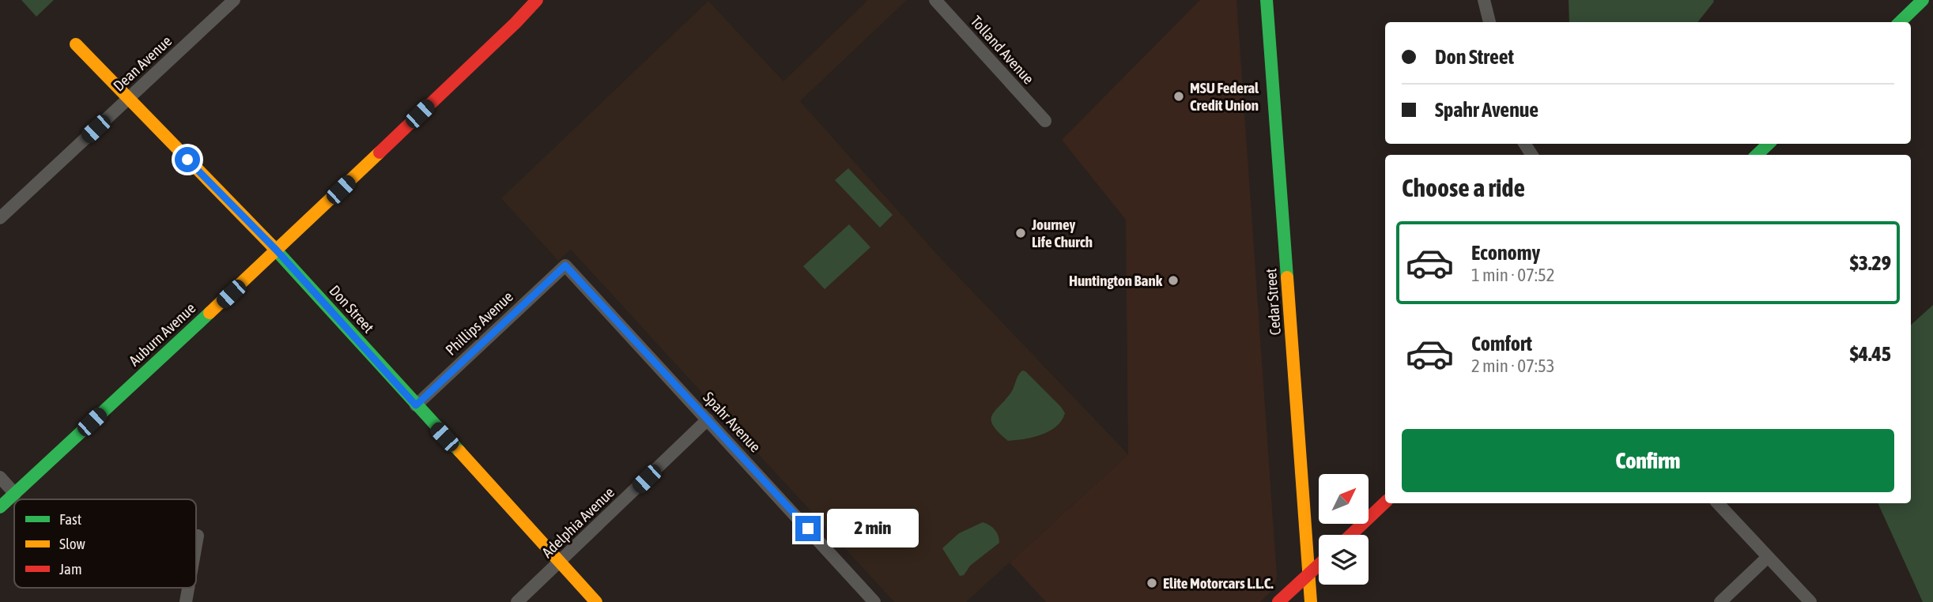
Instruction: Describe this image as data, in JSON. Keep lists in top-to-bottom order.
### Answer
{
  "streets": {
    "street": [
      "Tolland Avenue",
      "Dean Avenue",
      "Cedar Street",
      "Don Street",
      "Phillips Avenue",
      "Auburn Avenue",
      "Spahr Avenue",
      "Adelphia Avenue"
    ]
  },
  "crossings": [
    ["Dean Avenue", "Don Street"],
    ["Don Street", "Phillips Avenue"],
    ["Don Street", "Auburn Avenue"],
    ["Don Street", "Adelphia Avenue"],
    ["Phillips Avenue", "Spahr Avenue"],
    ["Spahr Avenue", "Adelphia Avenue"]
  ],
  "places": [
    "MSU Federal Credit Union",
    "Journey Life Church",
    "Huntington Bank",
    "Elite Motorcars L.L.C."
  ],
  "legend": ["Fast", "Slow", "Jam"],
  "north": "top right",
  "page": {
    "banner": ["Don Street", "Spahr Avenue"],
    "heading": "Choose a ride",
    "list": [
      {
        "name": "Economy",
        "note": "1 min · 07:52",
        "value": "$3.29"
      },
      {
        "name": "Comfort",
        "note": "2 min · 07:53",
        "value": "$4.45"
      }
    ],
    "buttons": "Confirm",
    "bubble": "2 min"
  }
}
